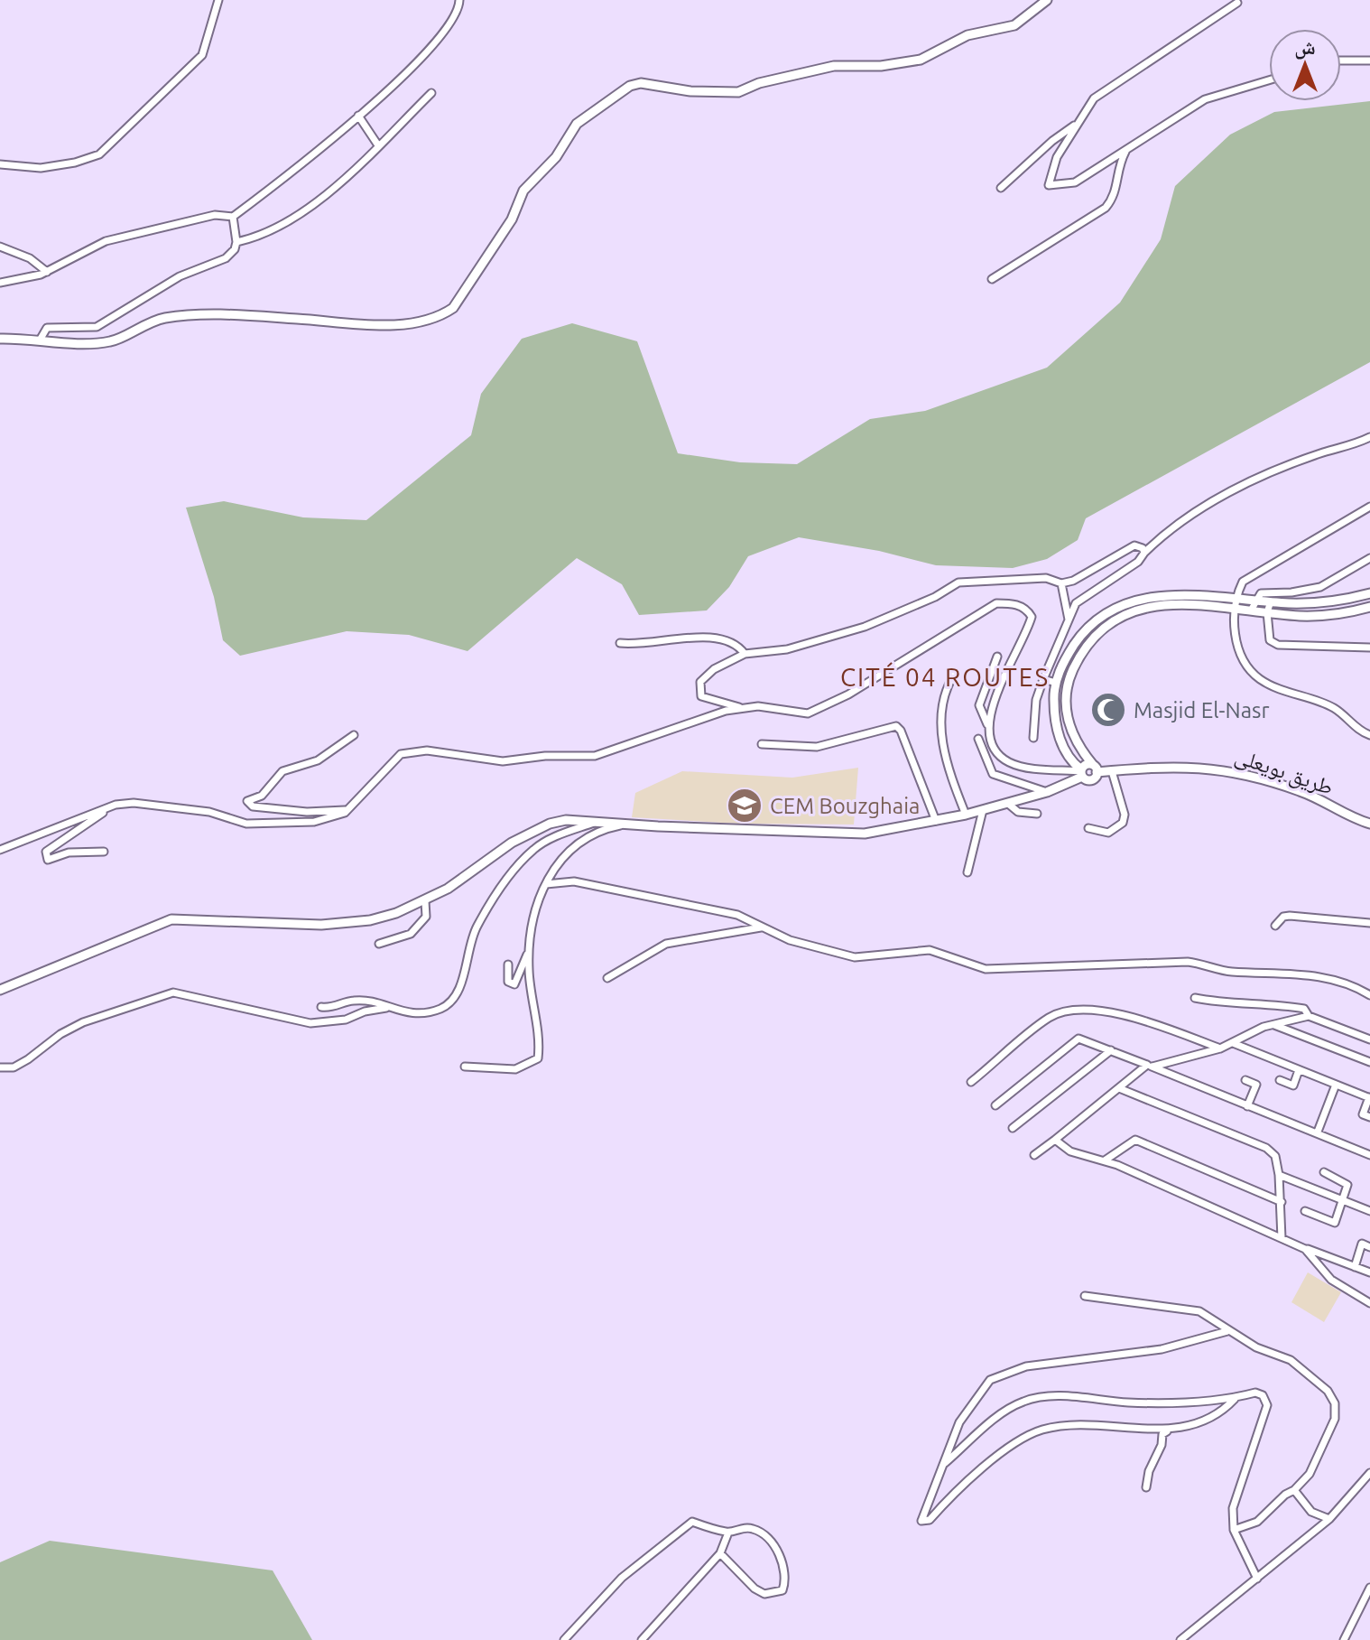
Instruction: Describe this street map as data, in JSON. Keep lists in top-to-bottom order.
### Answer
{
  "streets": {
    "main road": ["طريق بويعلى"]
  },
  "districts": ["CITÉ 04 ROUTES"],
  "places": {
    "mosque": ["Masjid El-Nasr"],
    "school or university": ["CEM Bouzghaia"]
  },
  "north": "top"
}
